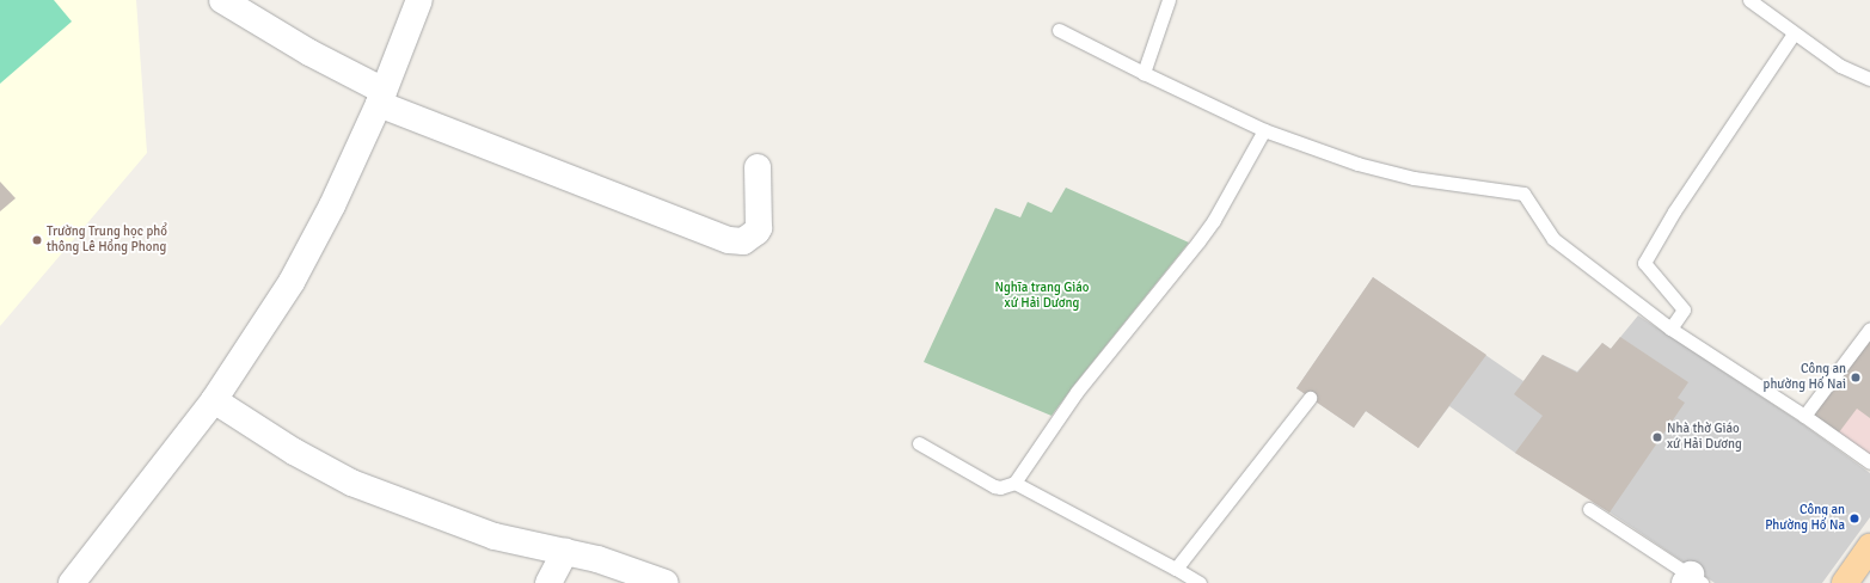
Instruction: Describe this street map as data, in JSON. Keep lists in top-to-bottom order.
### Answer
{
  "parks": ["Nghĩa trang Giáo xứ Hải Dương"],
  "places": [
    "Trường Trung học phổ thông Lê Hồng Phong",
    "Công an phường Hố Nai",
    "Nhà thờ Giáo xứ Hải Dương",
    "Công an Phường Hố Na"
  ]
}
